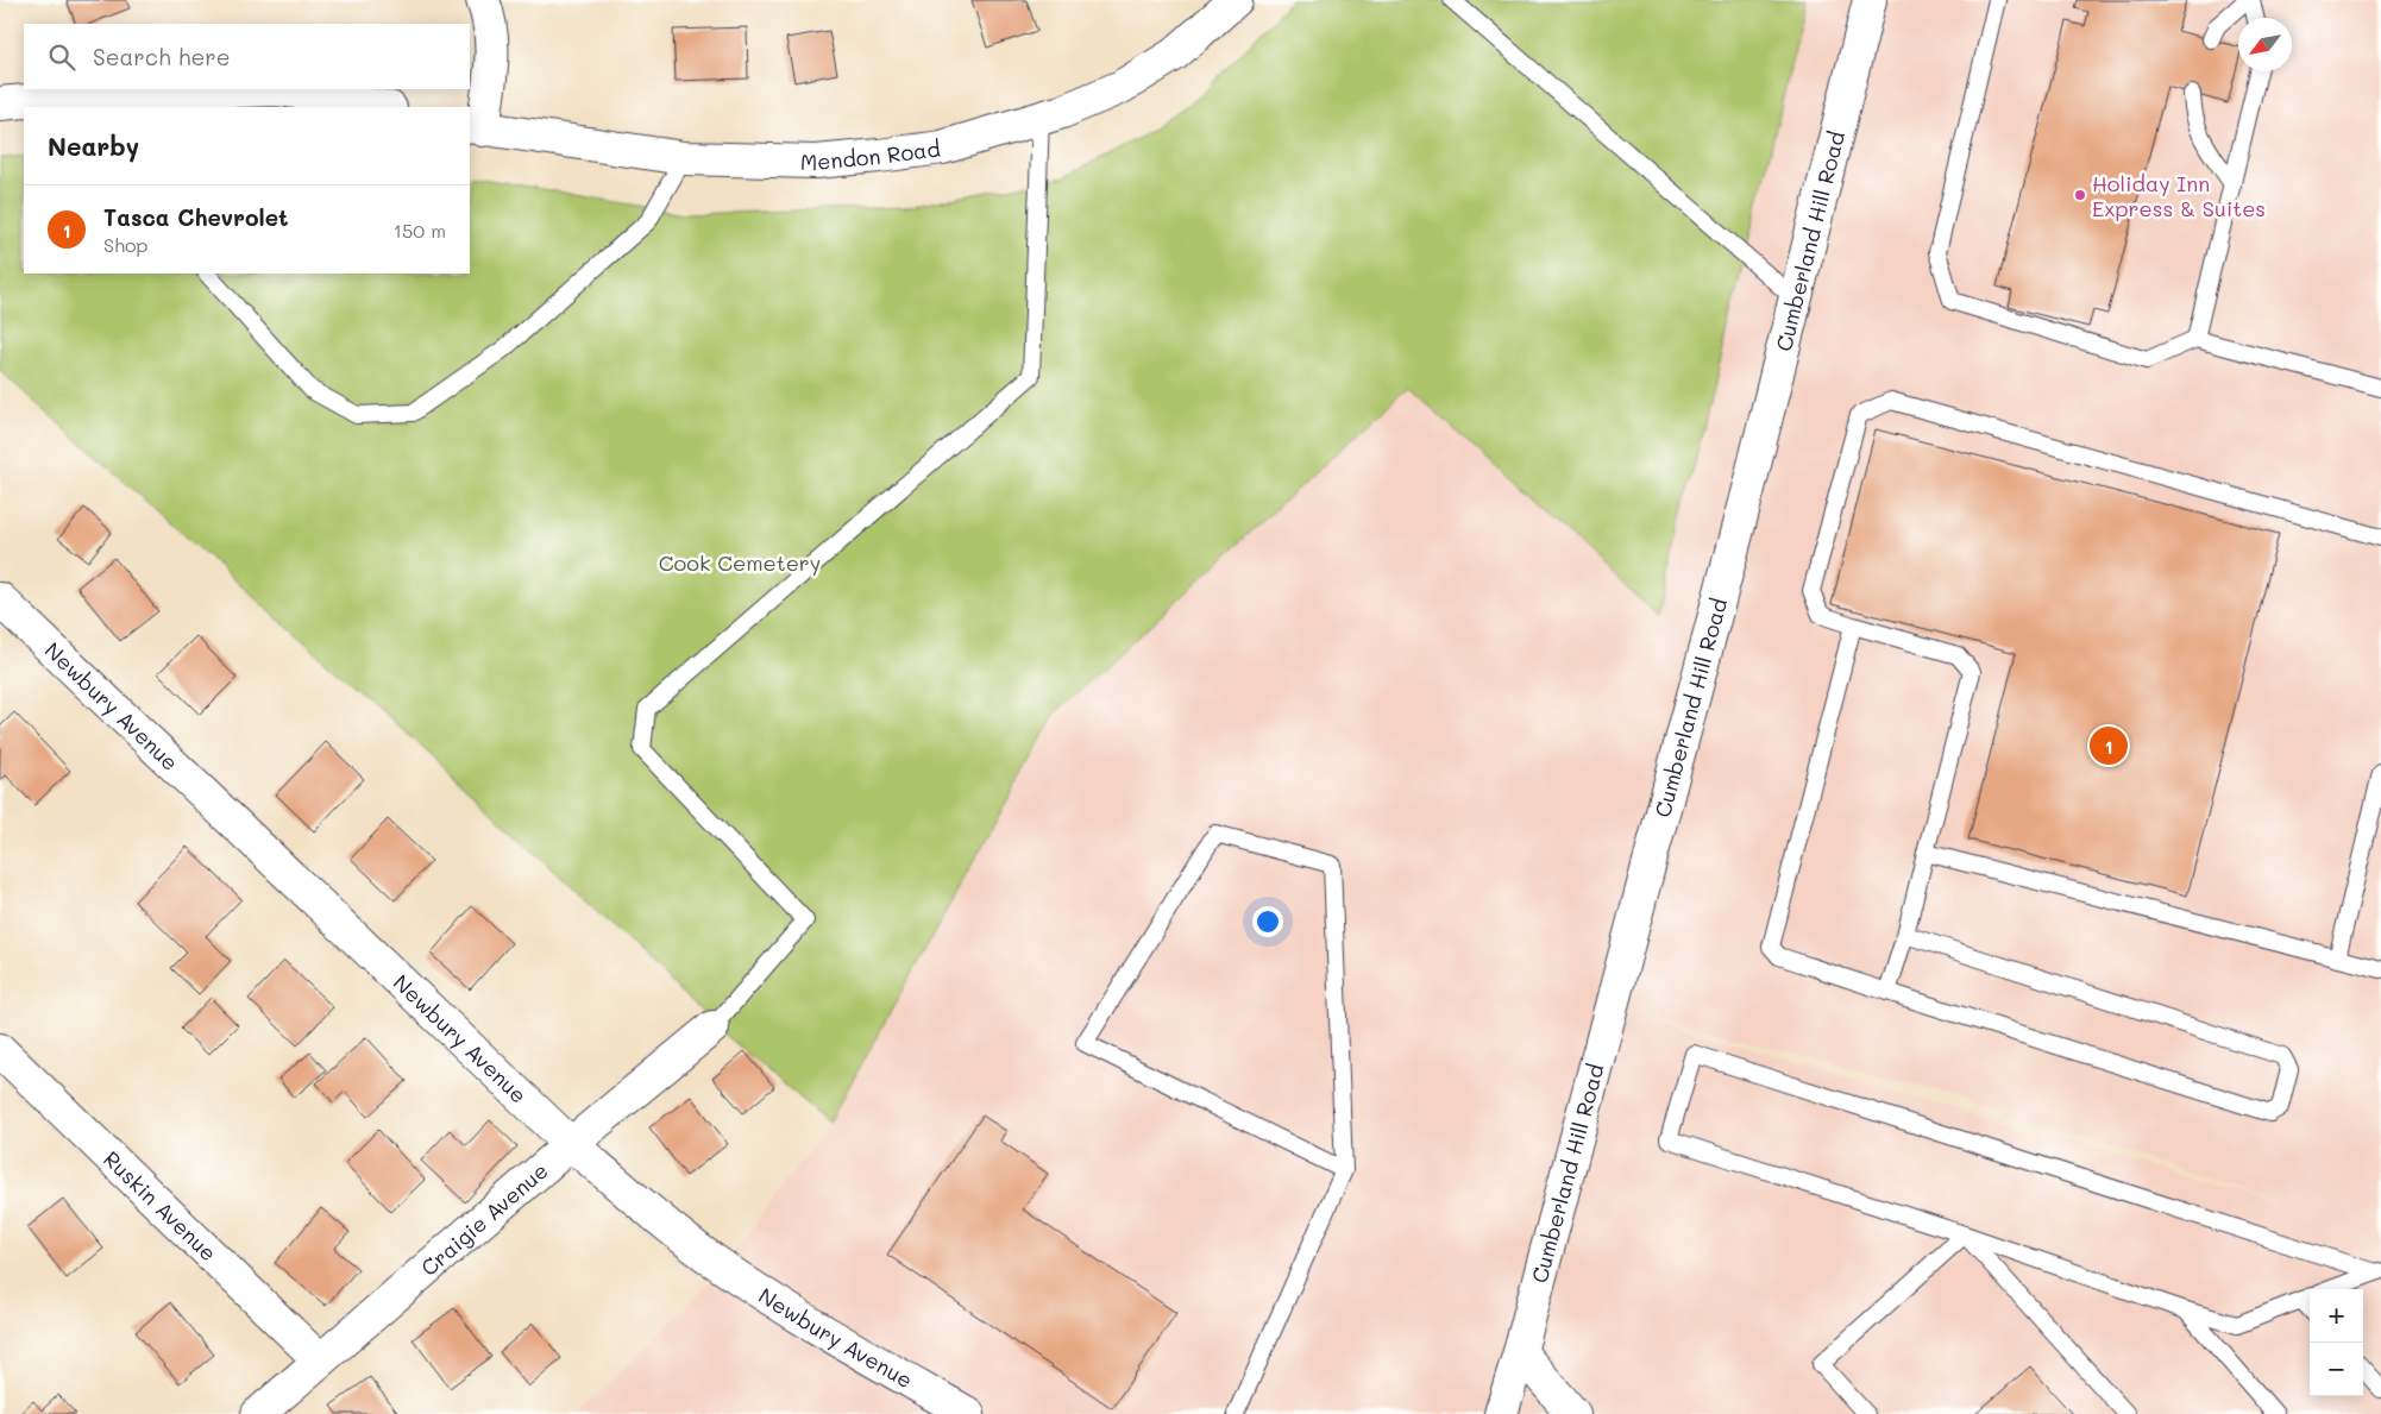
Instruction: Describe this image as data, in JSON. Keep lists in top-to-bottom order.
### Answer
{
  "streets": {
    "main road": [
      "Mendon Road",
      "Cumberland Hill Road",
      "Newbury Avenue",
      "Ruskin Avenue",
      "Craigie Avenue"
    ]
  },
  "crossings": [
    ["Newbury Avenue", "Craigie Avenue"],
    ["Ruskin Avenue", "Craigie Avenue"]
  ],
  "parks": ["Cook Cemetery"],
  "places": ["Holiday Inn Express & Suites"],
  "north": "bottom left",
  "page": {
    "search": "Search here",
    "heading": "Nearby",
    "list": [
      {
        "mark": "1",
        "name": "Tasca Chevrolet",
        "note": "Shop",
        "value": "150 m"
      }
    ],
    "pins": "1",
    "map_buttons": ["+", "−"]
  }
}
